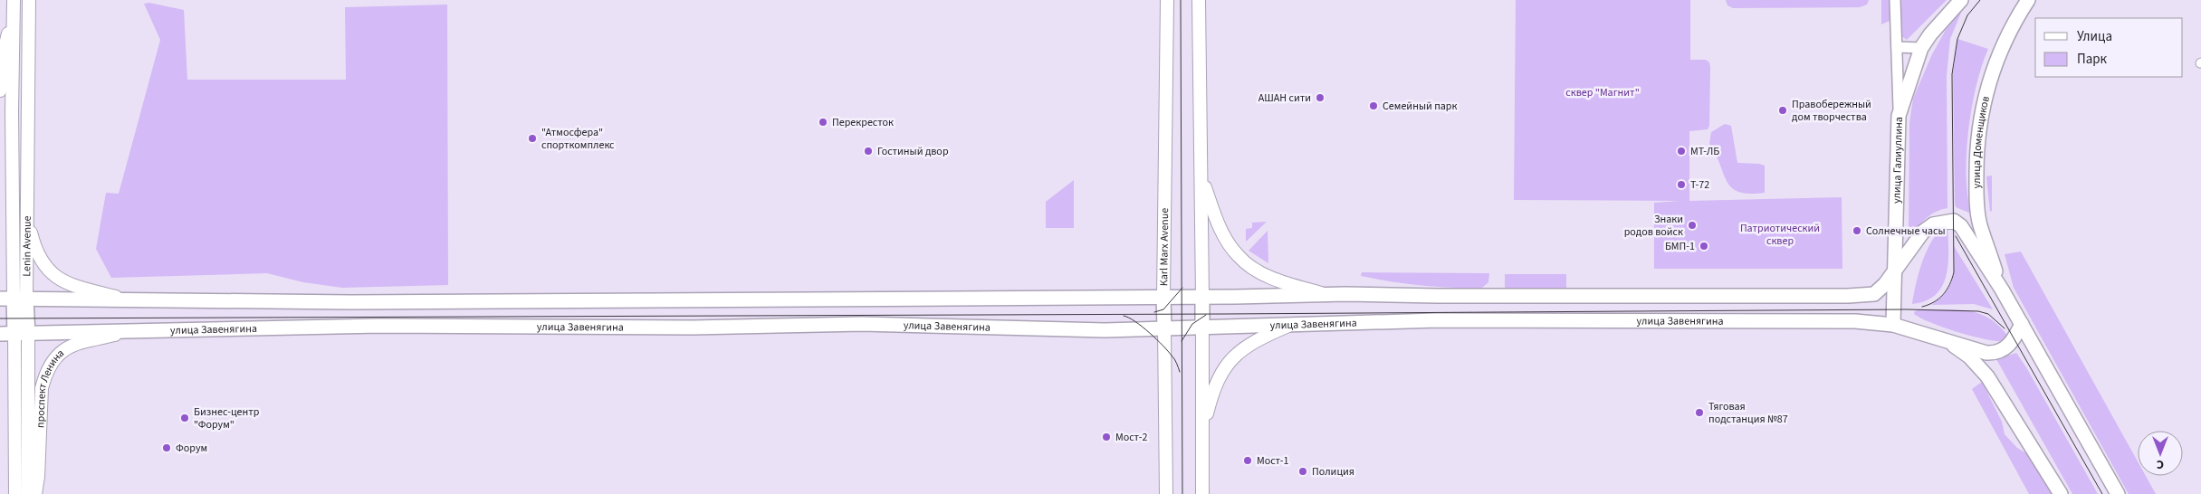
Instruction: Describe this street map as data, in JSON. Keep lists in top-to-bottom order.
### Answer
{
  "streets": {
    "main road": [
      "улица Доменщиков",
      "улица Галиуллина",
      "Lenin Avenue",
      "Karl Marx Avenue",
      "улица Завенягина",
      "проспект Ленина"
    ]
  },
  "crossings": [
    ["улица Галиуллина", "улица Завенягина"],
    ["Lenin Avenue", "улица Завенягина"],
    ["Karl Marx Avenue", "улица Завенягина"],
    ["улица Завенягина", "проспект Ленина"]
  ],
  "parks": ["сквер \"Магнит\"", "Патриотический сквер"],
  "places": [
    "АШАН сити",
    "Семейный парк",
    "Правобережный дом творчества",
    "Перекресток",
    "\"Атмосфера\" спорткомплекс",
    "Гостиный двор",
    "МТ-ЛБ",
    "Т-72",
    "Знаки родов войск",
    "Солнечные часы",
    "БМП-1",
    "Тяговая подстанция №87",
    "Бизнес-центр \"Форум\"",
    "Мост-2",
    "Форум",
    "Мост-1",
    "Полиция"
  ],
  "legend": ["Улица", "Парк"],
  "north": "bottom"
}
